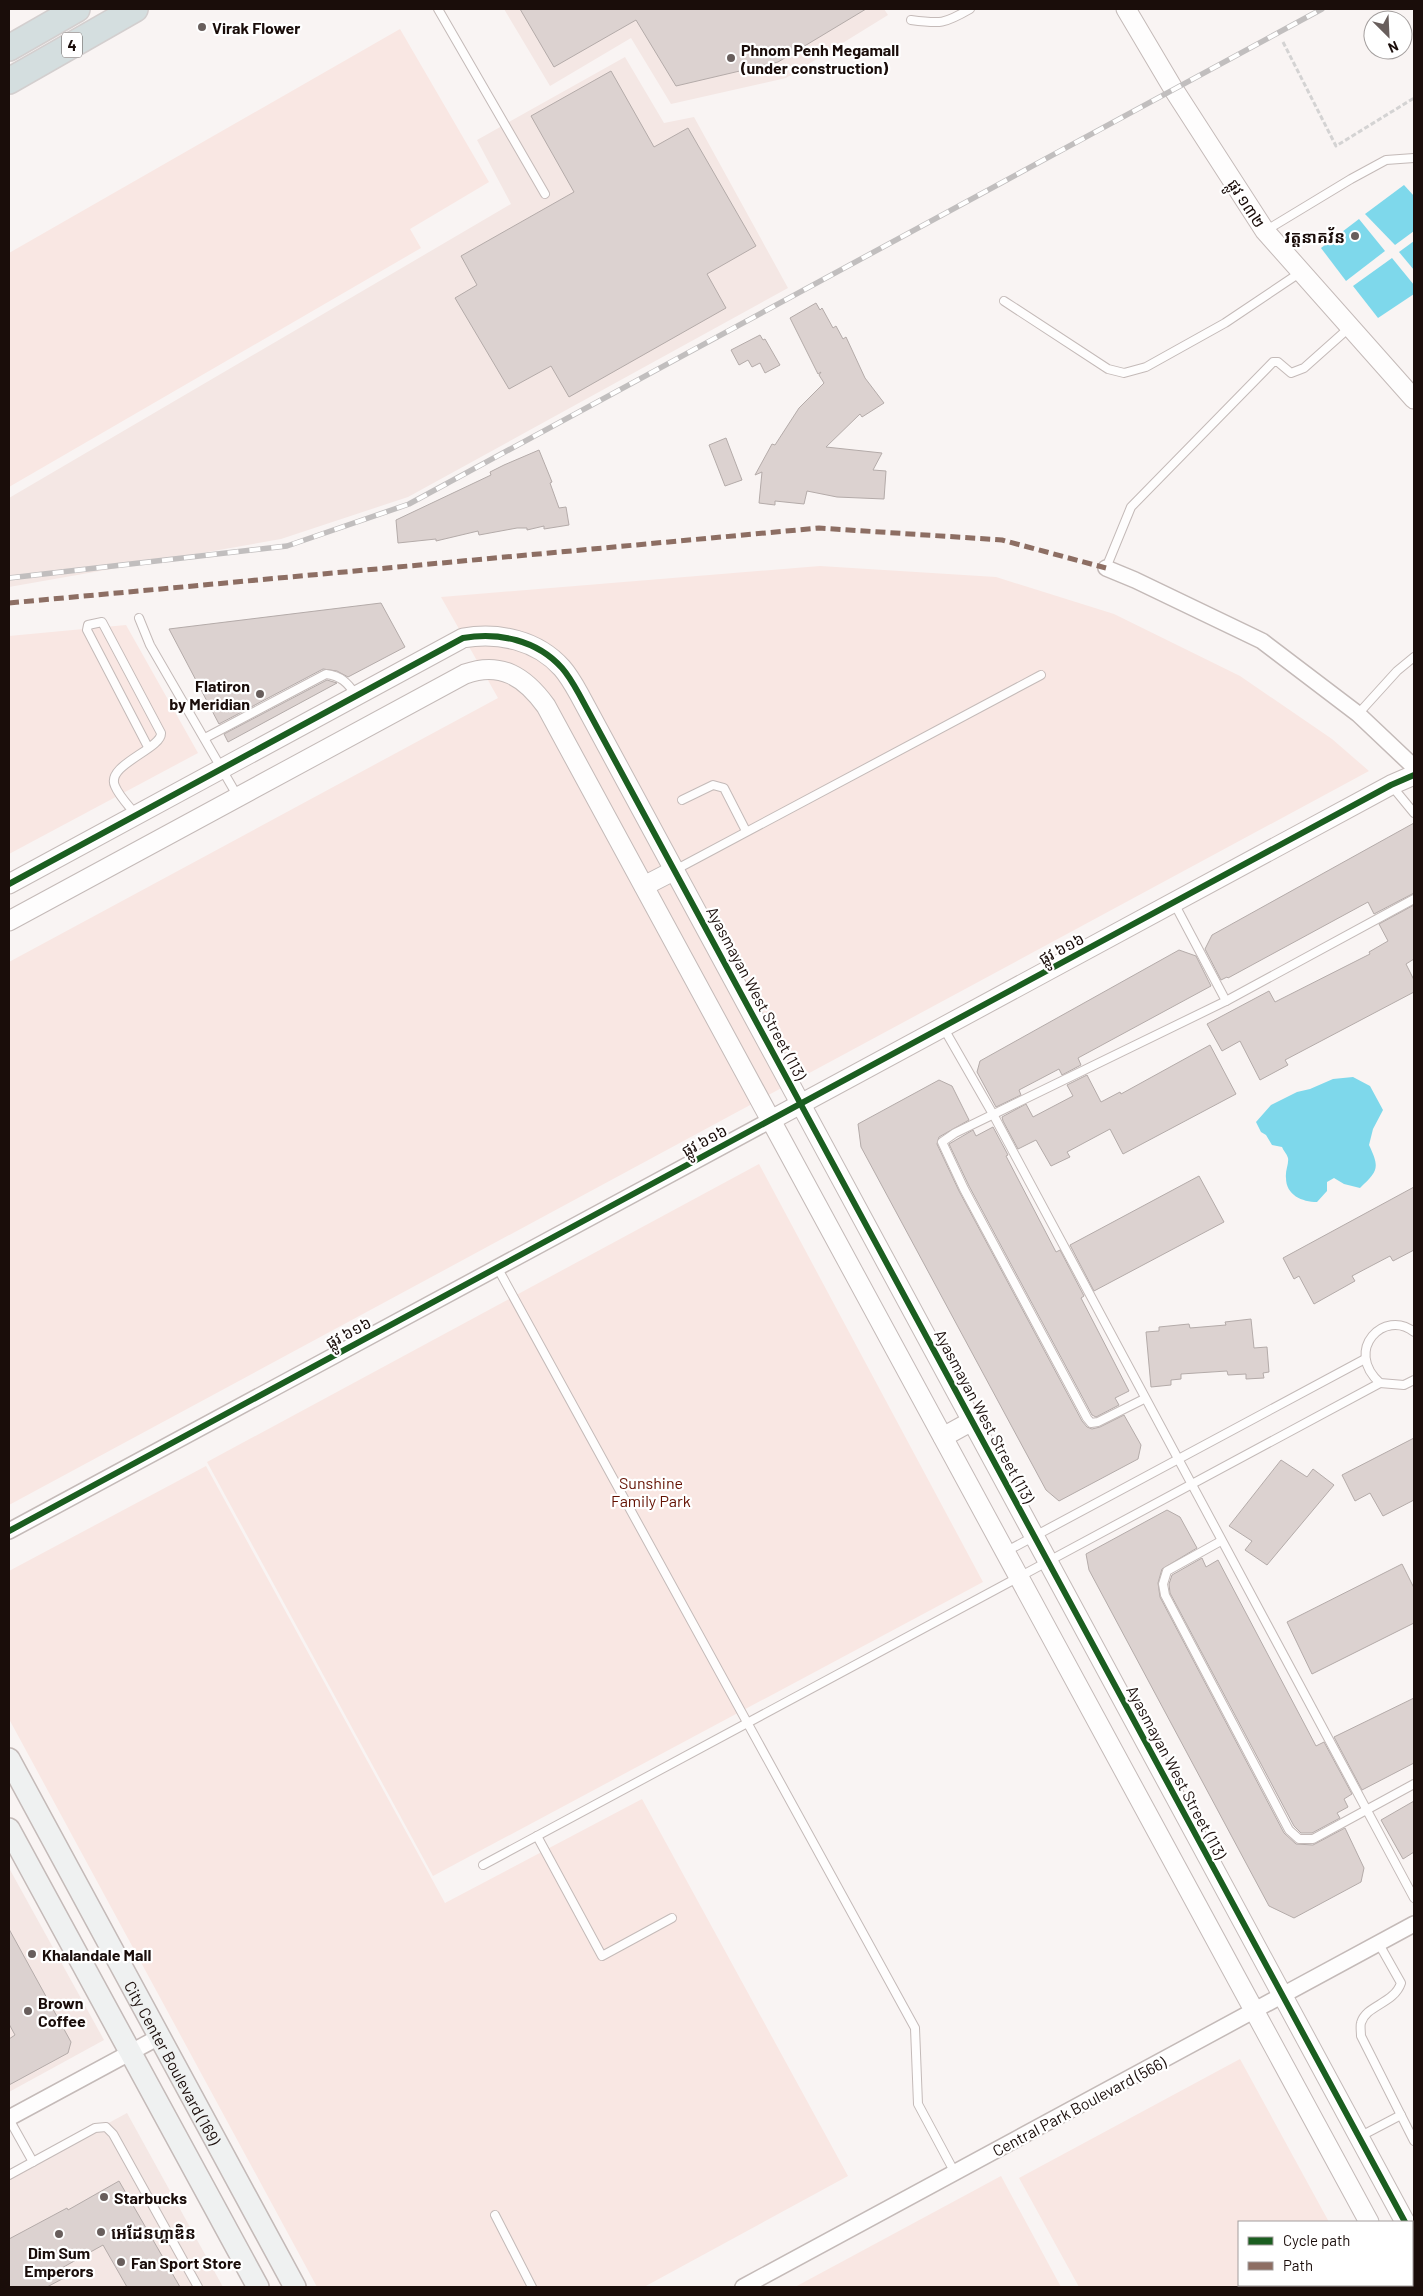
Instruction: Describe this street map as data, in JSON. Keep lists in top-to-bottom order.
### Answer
{
  "streets": {
    "highway": ["4"],
    "main road": ["City Center Boulevard (169)"],
    "street": [
      "ផ្លូវ ១៣២",
      "ផ្លូវ ៦១៦",
      "Ayasmayan West Street (113)",
      "Central Park Boulevard (566)"
    ]
  },
  "crossings": [
    ["ផ្លូវ ៦១៦", "Ayasmayan West Street (113)"],
    ["Ayasmayan West Street (113)", "Central Park Boulevard (566)"]
  ],
  "parks": ["Sunshine Family Park"],
  "places": [
    "Virak Flower",
    "Phnom Penh Megamall (under construction)",
    "វត្តនាគវ័ន",
    "Flatiron by Meridian",
    "Khalandale Mall",
    "Brown Coffee",
    "Starbucks",
    "អេដែនហ្គាឌិន",
    "Dim Sum Emperors",
    "Fan Sport Store"
  ],
  "legend": ["Cycle path", "Path"],
  "north": "bottom right"
}
